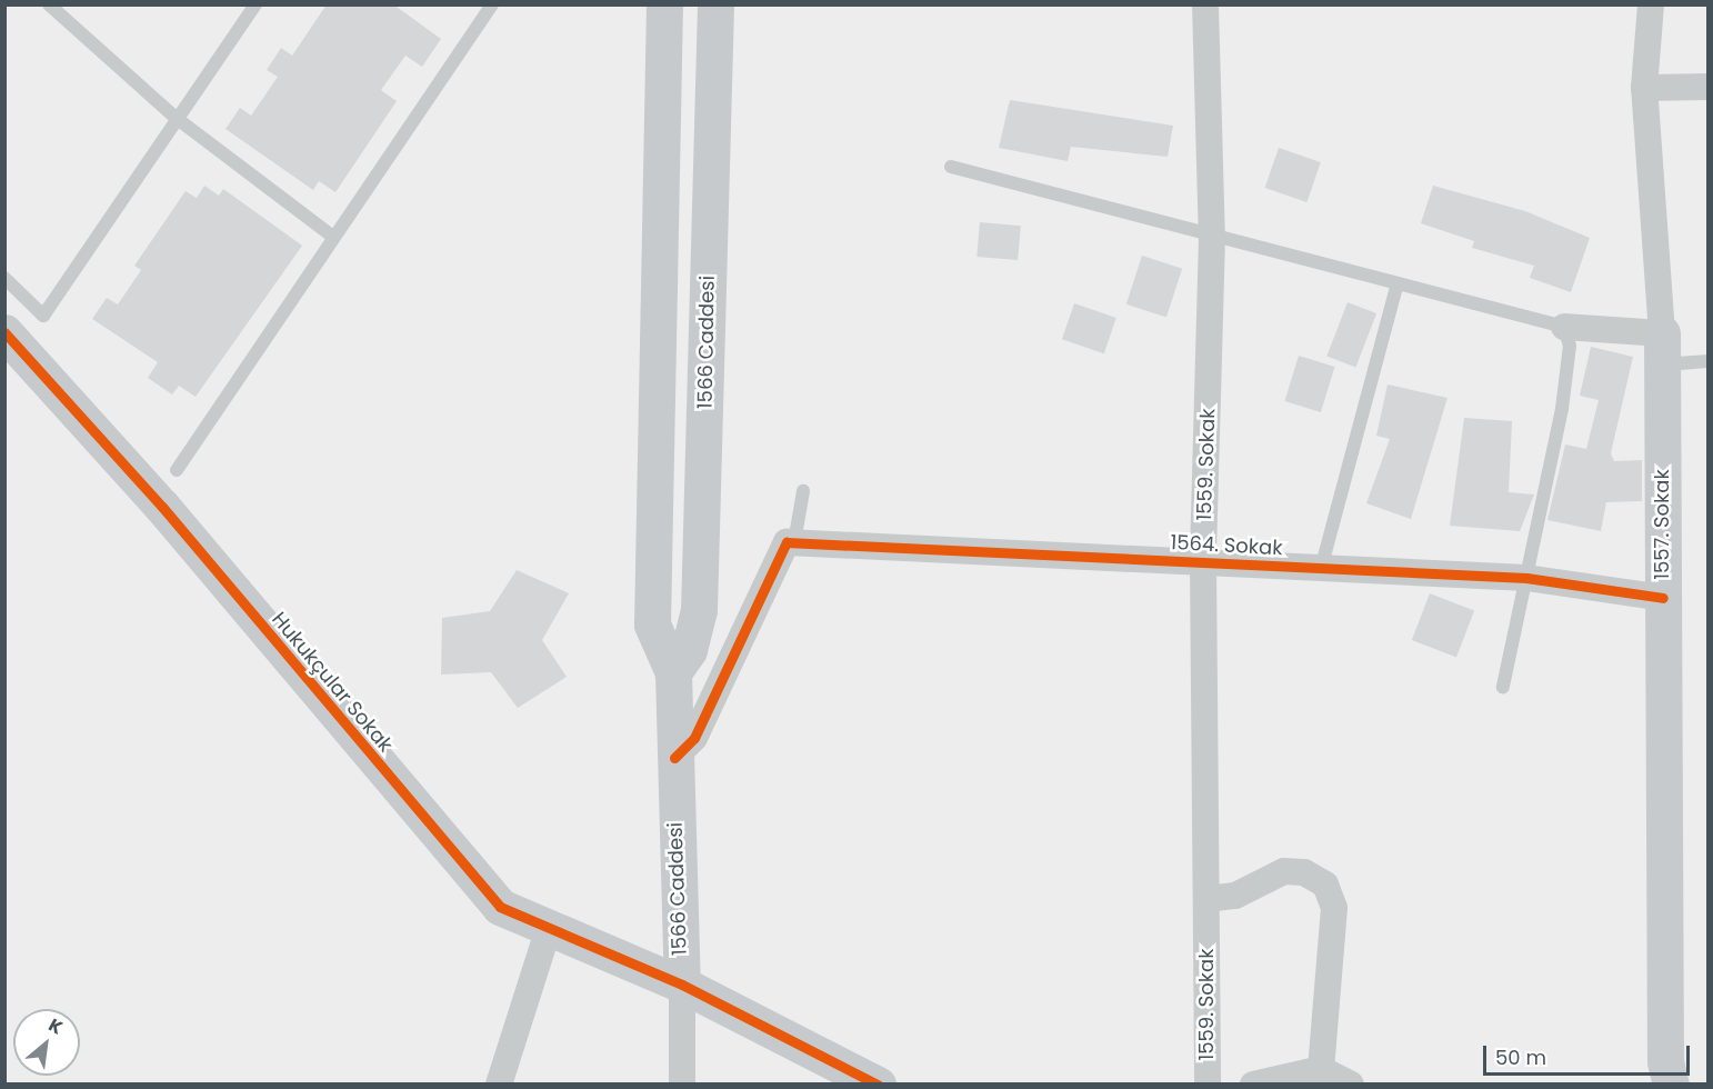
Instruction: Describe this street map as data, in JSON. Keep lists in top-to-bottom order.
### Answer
{
  "streets": {
    "street": [
      "1566 Caddesi",
      "1559. Sokak",
      "1557. Sokak",
      "1564. Sokak",
      "Hukukçular Sokak"
    ]
  },
  "crossings": [
    ["1566 Caddesi", "Hukukçular Sokak"],
    ["1559. Sokak", "1564. Sokak"],
    ["1557. Sokak", "1564. Sokak"]
  ],
  "scale_bar": "50 m",
  "north": "top right"
}
